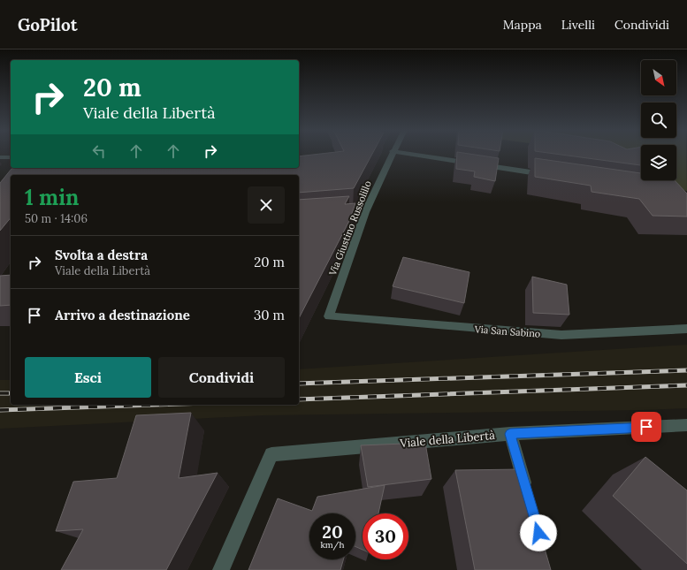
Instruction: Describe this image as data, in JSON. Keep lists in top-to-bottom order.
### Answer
{
  "streets": {
    "street": ["Via Giustino Russolillo", "Via San Sabino", "Viale della Libertà"]
  },
  "crossings": [
    ["Via Giustino Russolillo", "Via San Sabino"]
  ],
  "north": "bottom right",
  "page": {
    "header": "GoPilot",
    "nav": ["Mappa", "Livelli", "Condividi"],
    "turn": ["20 m", "Viale della Libertà"],
    "heading": ["1 min", "50 m · 14:06"],
    "list": [
      {
        "name": "Svolta a destra",
        "note": "Viale della Libertà",
        "value": "20 m"
      },
      {
        "name": "Arrivo a destinazione",
        "value": "30 m"
      }
    ],
    "buttons": ["Esci", "Condividi"],
    "speed": "20 km/h",
    "limit": "30"
  }
}
